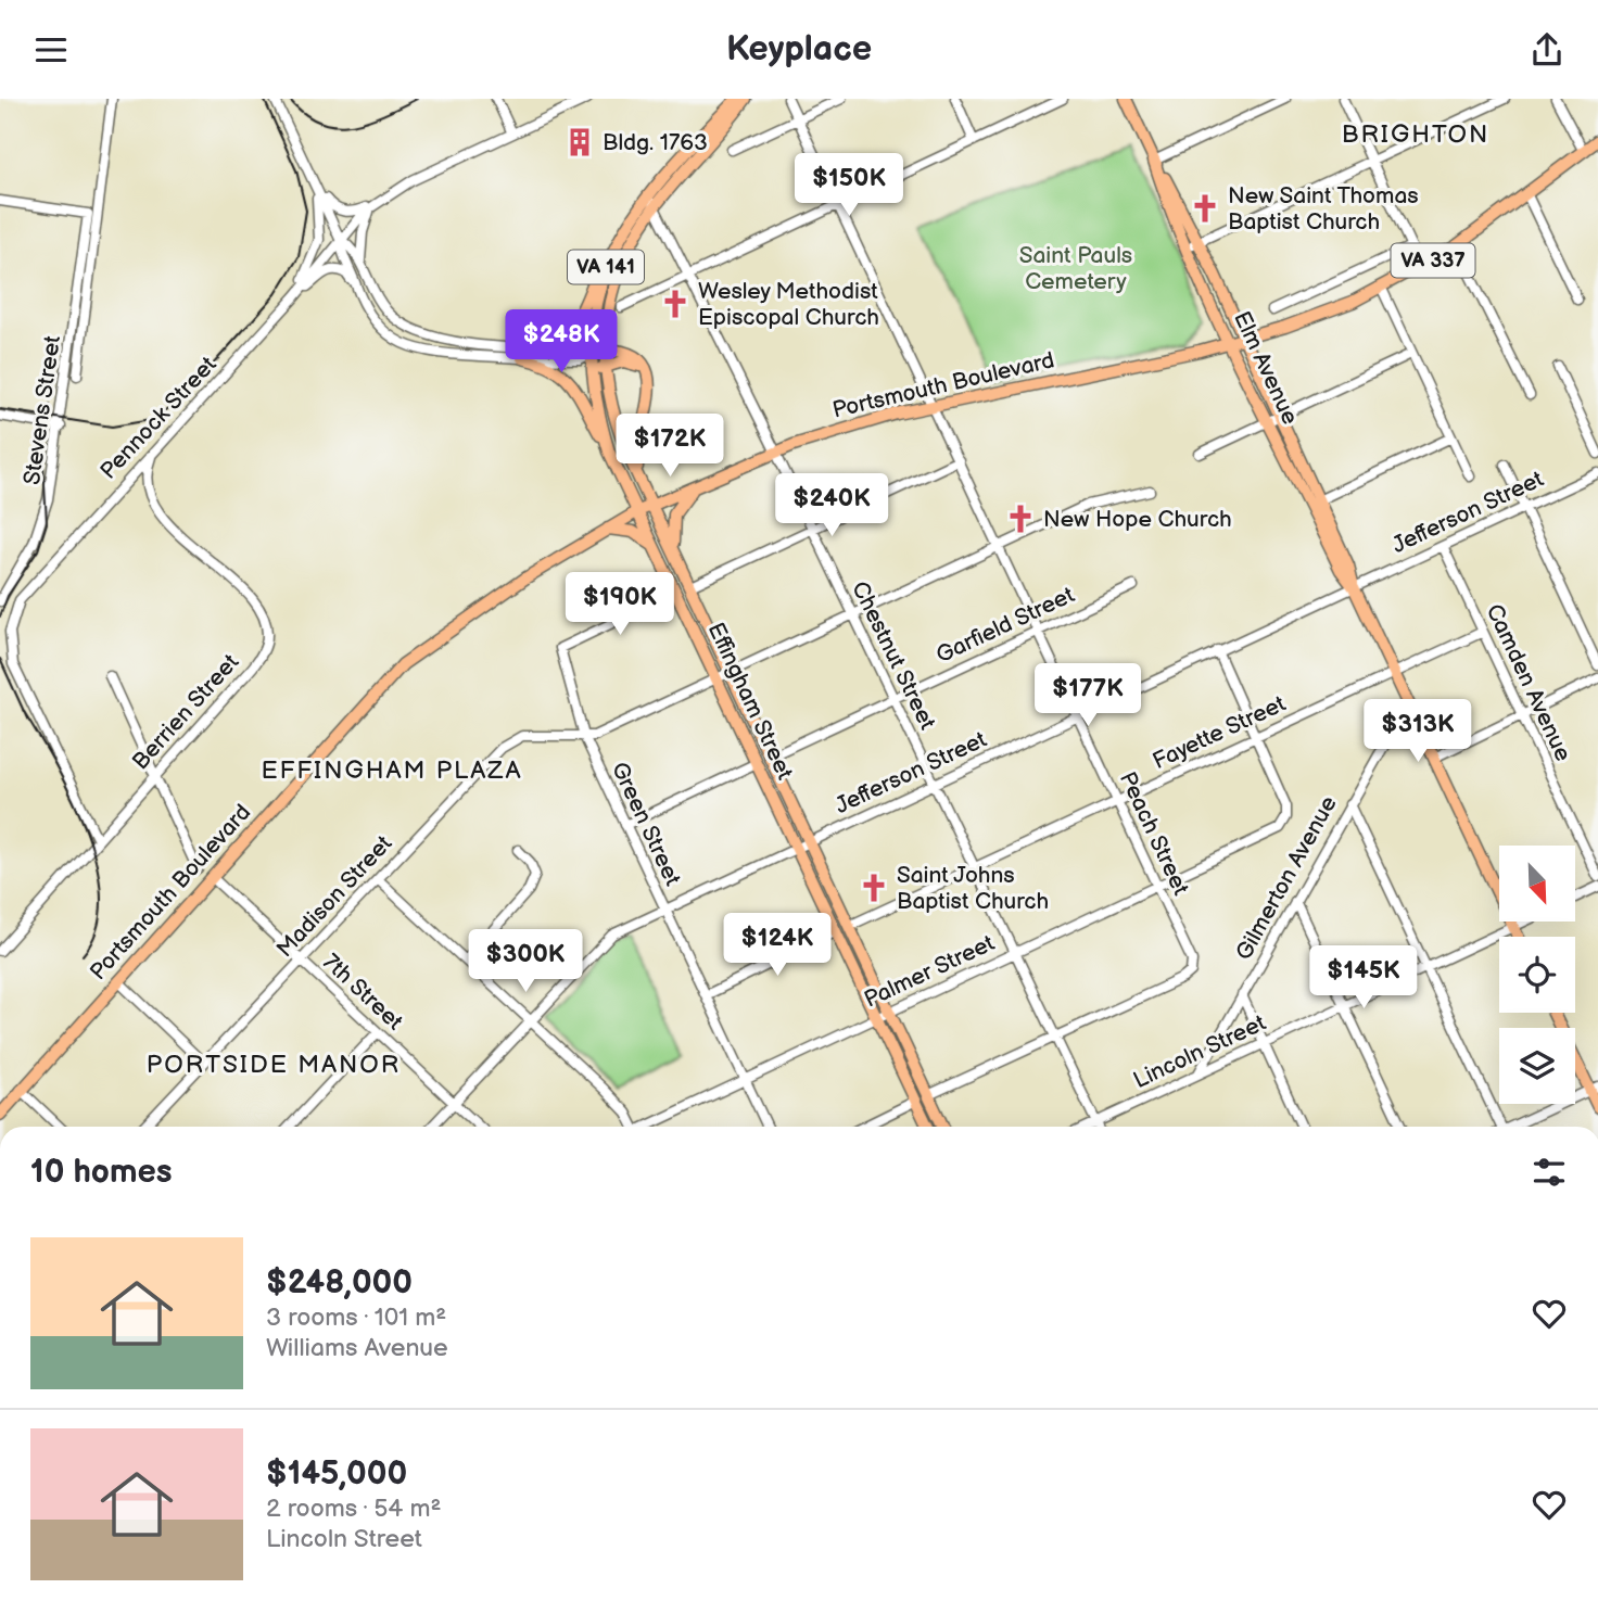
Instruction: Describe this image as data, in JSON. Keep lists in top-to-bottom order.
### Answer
{
  "streets": {
    "main road": [
      "VA 337",
      "VA 141",
      "Elm Avenue",
      "Portsmouth Boulevard",
      "Effingham Street"
    ],
    "street": [
      "Stevens Street",
      "Pennock Street",
      "Jefferson Street",
      "Garfield Street",
      "Chestnut Street",
      "Camden Avenue",
      "Berrien Street",
      "Fayette Street",
      "Green Street",
      "Peach Street",
      "Gilmerton Avenue",
      "Madison Street",
      "Palmer Street",
      "7th Street",
      "Lincoln Street"
    ]
  },
  "crossings": [
    ["VA 141", "Chestnut Street"],
    ["VA 141", "Effingham Street"],
    ["Elm Avenue", "Portsmouth Boulevard"],
    ["Elm Avenue", "Jefferson Street"],
    ["Elm Avenue", "Fayette Street"],
    ["Elm Avenue", "Gilmerton Avenue"],
    ["Elm Avenue", "Lincoln Street"],
    ["Portsmouth Boulevard", "Chestnut Street"],
    ["Portsmouth Boulevard", "Effingham Street"],
    ["Portsmouth Boulevard", "Peach Street"],
    ["Portsmouth Boulevard", "7th Street"],
    ["Pennock Street", "Berrien Street"],
    ["Jefferson Street", "Chestnut Street"],
    ["Jefferson Street", "Camden Avenue"],
    ["Jefferson Street", "Effingham Street"],
    ["Jefferson Street", "Green Street"],
    ["Jefferson Street", "Peach Street"],
    ["Jefferson Street", "7th Street"],
    ["Garfield Street", "Chestnut Street"],
    ["Garfield Street", "Effingham Street"],
    ["Garfield Street", "Peach Street"],
    ["Chestnut Street", "Effingham Street"],
    ["Chestnut Street", "Fayette Street"],
    ["Chestnut Street", "Peach Street"],
    ["Chestnut Street", "Madison Street"],
    ["Chestnut Street", "Palmer Street"],
    ["Chestnut Street", "Lincoln Street"],
    ["Camden Avenue", "Fayette Street"],
    ["Effingham Street", "Fayette Street"],
    ["Effingham Street", "Madison Street"],
    ["Effingham Street", "Palmer Street"],
    ["Fayette Street", "Peach Street"],
    ["Fayette Street", "Palmer Street"],
    ["Green Street", "Madison Street"],
    ["Green Street", "Palmer Street"],
    ["Peach Street", "Madison Street"],
    ["Peach Street", "Palmer Street"],
    ["Gilmerton Avenue", "Lincoln Street"],
    ["Madison Street", "7th Street"]
  ],
  "districts": ["BRIGHTON", "EFFINGHAM PLAZA", "PORTSIDE MANOR"],
  "parks": ["Saint Pauls Cemetery"],
  "places": {
    "building": ["Bldg. 1763"],
    "church": [
      "New Saint Thomas Baptist Church",
      "Wesley Methodist Episcopal Church",
      "New Hope Church",
      "Saint Johns Baptist Church"
    ]
  },
  "north": "bottom right",
  "page": {
    "header": "Keyplace",
    "price": [
      "$150K",
      "$248K",
      "$172K",
      "$240K",
      "$190K",
      "$177K",
      "$313K",
      "$124K",
      "$300K",
      "$145K"
    ],
    "heading": "10 homes",
    "list": [
      {
        "name": "$248,000",
        "note": "3 rooms · 101 m² · Williams Avenue"
      },
      {
        "name": "$145,000",
        "note": "2 rooms · 54 m² · Lincoln Street"
      }
    ]
  }
}
